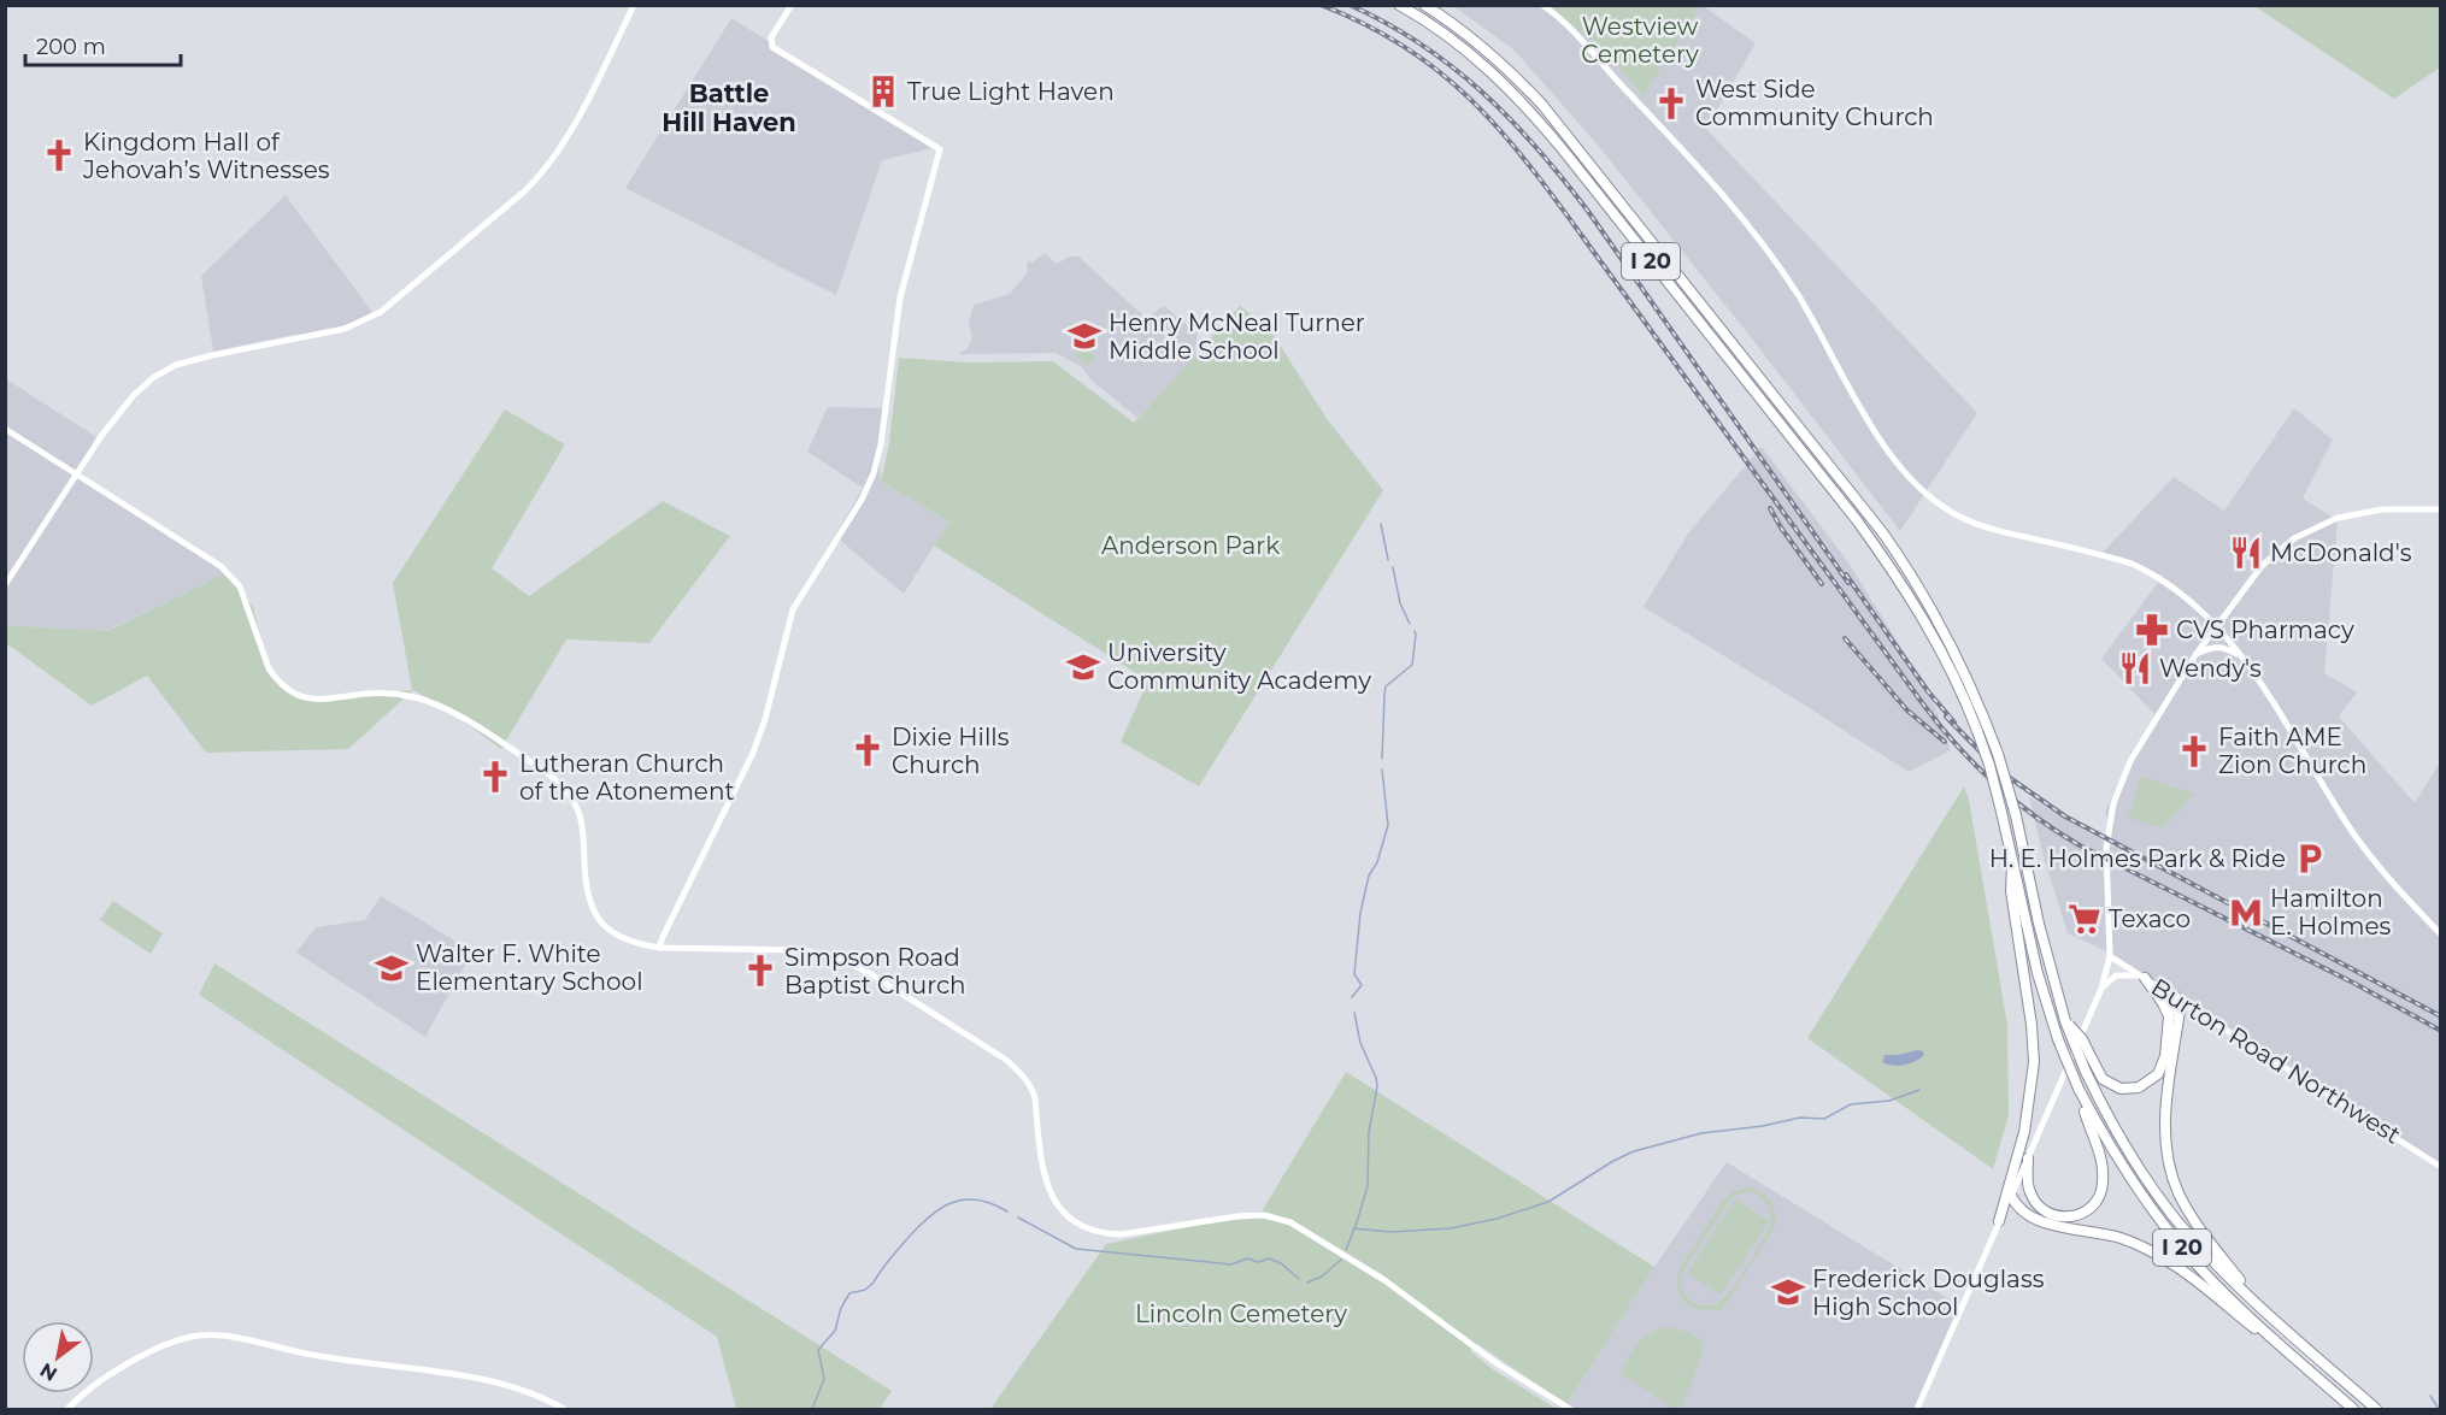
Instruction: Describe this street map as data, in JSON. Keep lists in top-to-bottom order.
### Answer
{
  "streets": {
    "highway": ["I 20"],
    "main road": ["Burton Road Northwest"]
  },
  "districts": ["Battle Hill Haven"],
  "parks": ["Westview Cemetery", "Anderson Park", "Lincoln Cemetery"],
  "places": {
    "building": ["True Light Haven"],
    "church": [
      "West Side Community Church",
      "Kingdom Hall of Jehovah’s Witnesses",
      "Dixie Hills Church",
      "Faith AME Zion Church",
      "Lutheran Church of the Atonement",
      "Simpson Road Baptist Church"
    ],
    "school or university": [
      "Henry McNeal Turner Middle School",
      "University Community Academy",
      "Walter F. White Elementary School",
      "Frederick Douglass High School"
    ],
    "restaurant": ["McDonald's", "Wendy's"],
    "pharmacy": ["CVS Pharmacy"],
    "parking": ["H. E. Holmes Park & Ride"],
    "metro station": ["Hamilton E. Holmes"],
    "supermarket": ["Texaco"]
  },
  "scale_bar": "200 m",
  "north": "bottom left"
}
